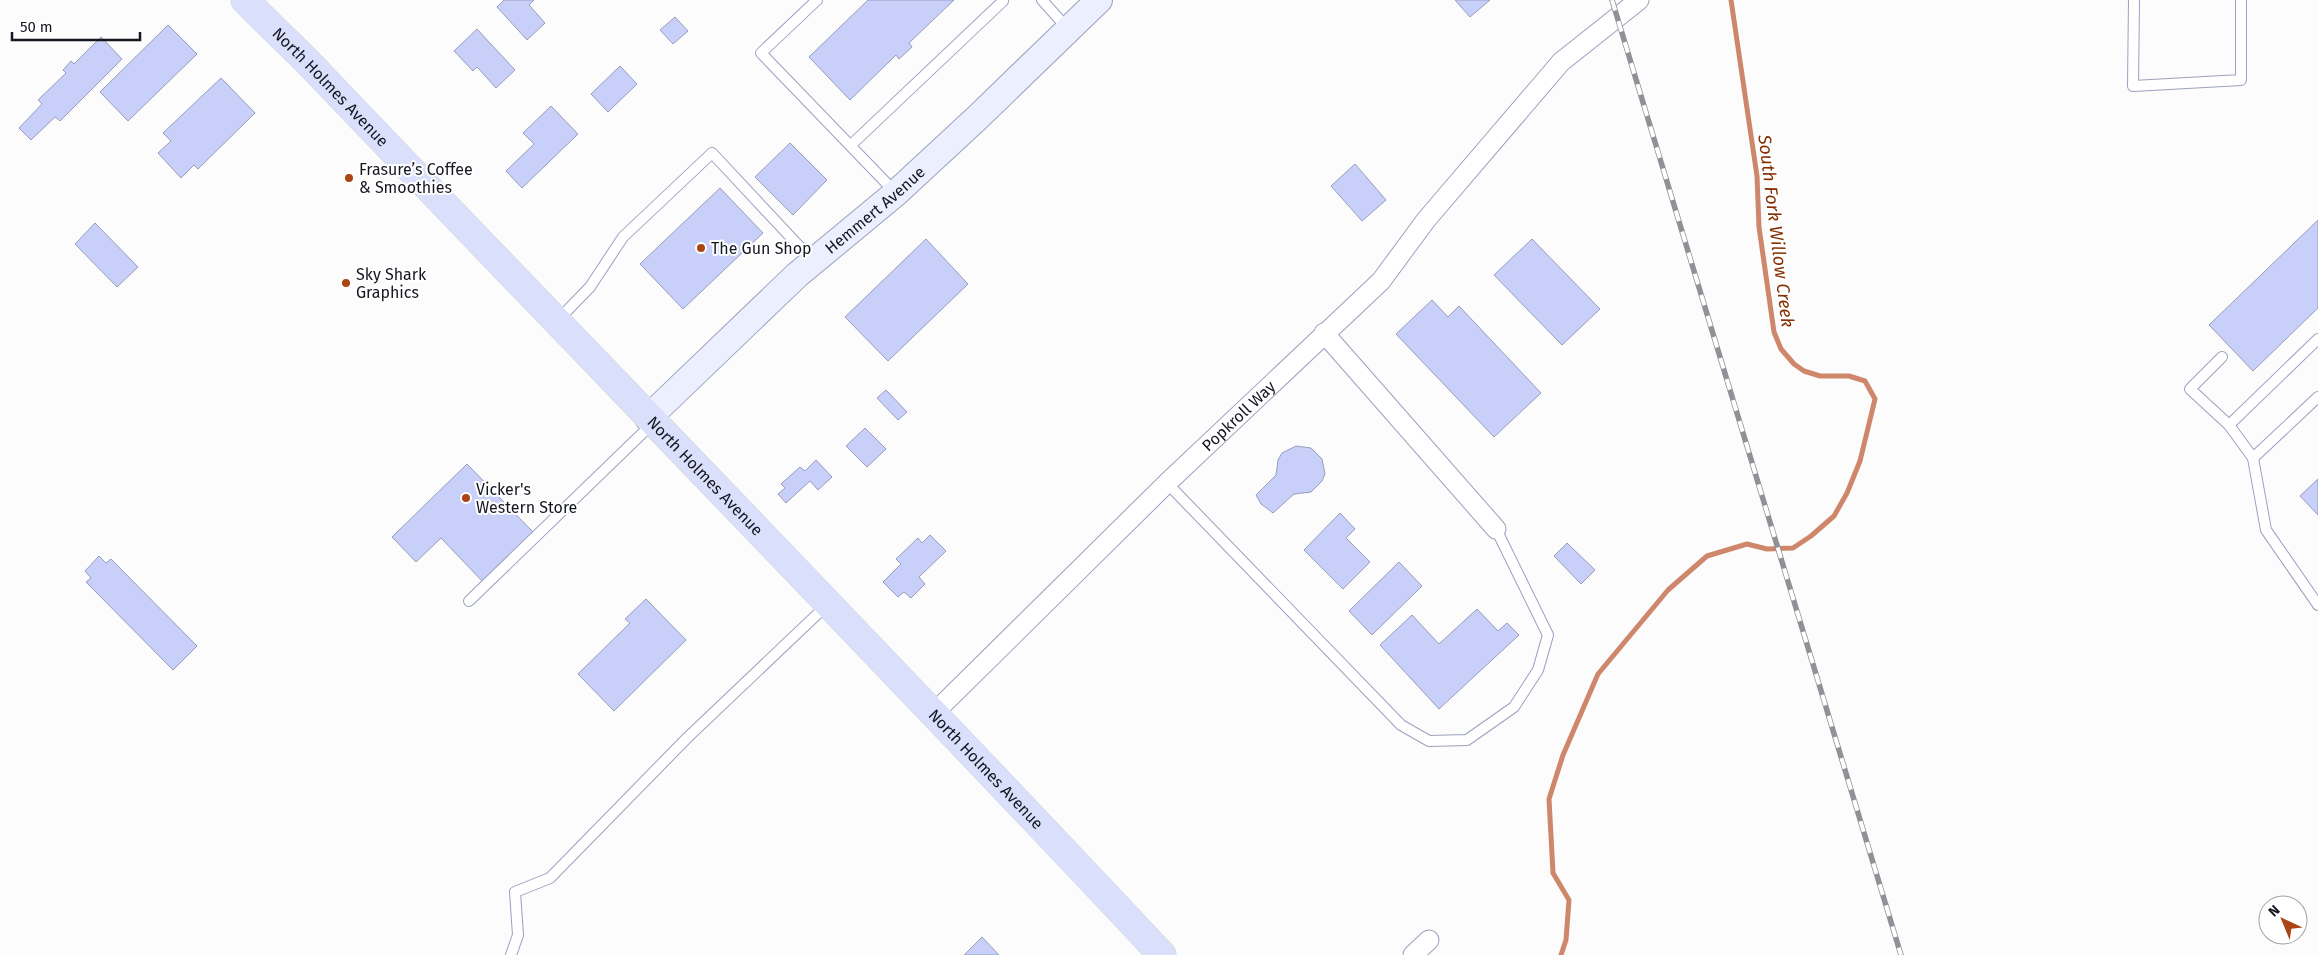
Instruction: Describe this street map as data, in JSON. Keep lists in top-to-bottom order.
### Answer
{
  "streets": {
    "main road": ["North Holmes Avenue"],
    "street": ["Hemmert Avenue", "Popkroll Way"]
  },
  "crossings": [
    ["North Holmes Avenue", "Hemmert Avenue"],
    ["North Holmes Avenue", "Popkroll Way"]
  ],
  "water": ["South Fork Willow Creek"],
  "places": [
    "Frasure’s Coffee & Smoothies",
    "The Gun Shop",
    "Sky Shark Graphics",
    "Vicker's Western Store"
  ],
  "scale_bar": "50 m",
  "north": "top left"
}
